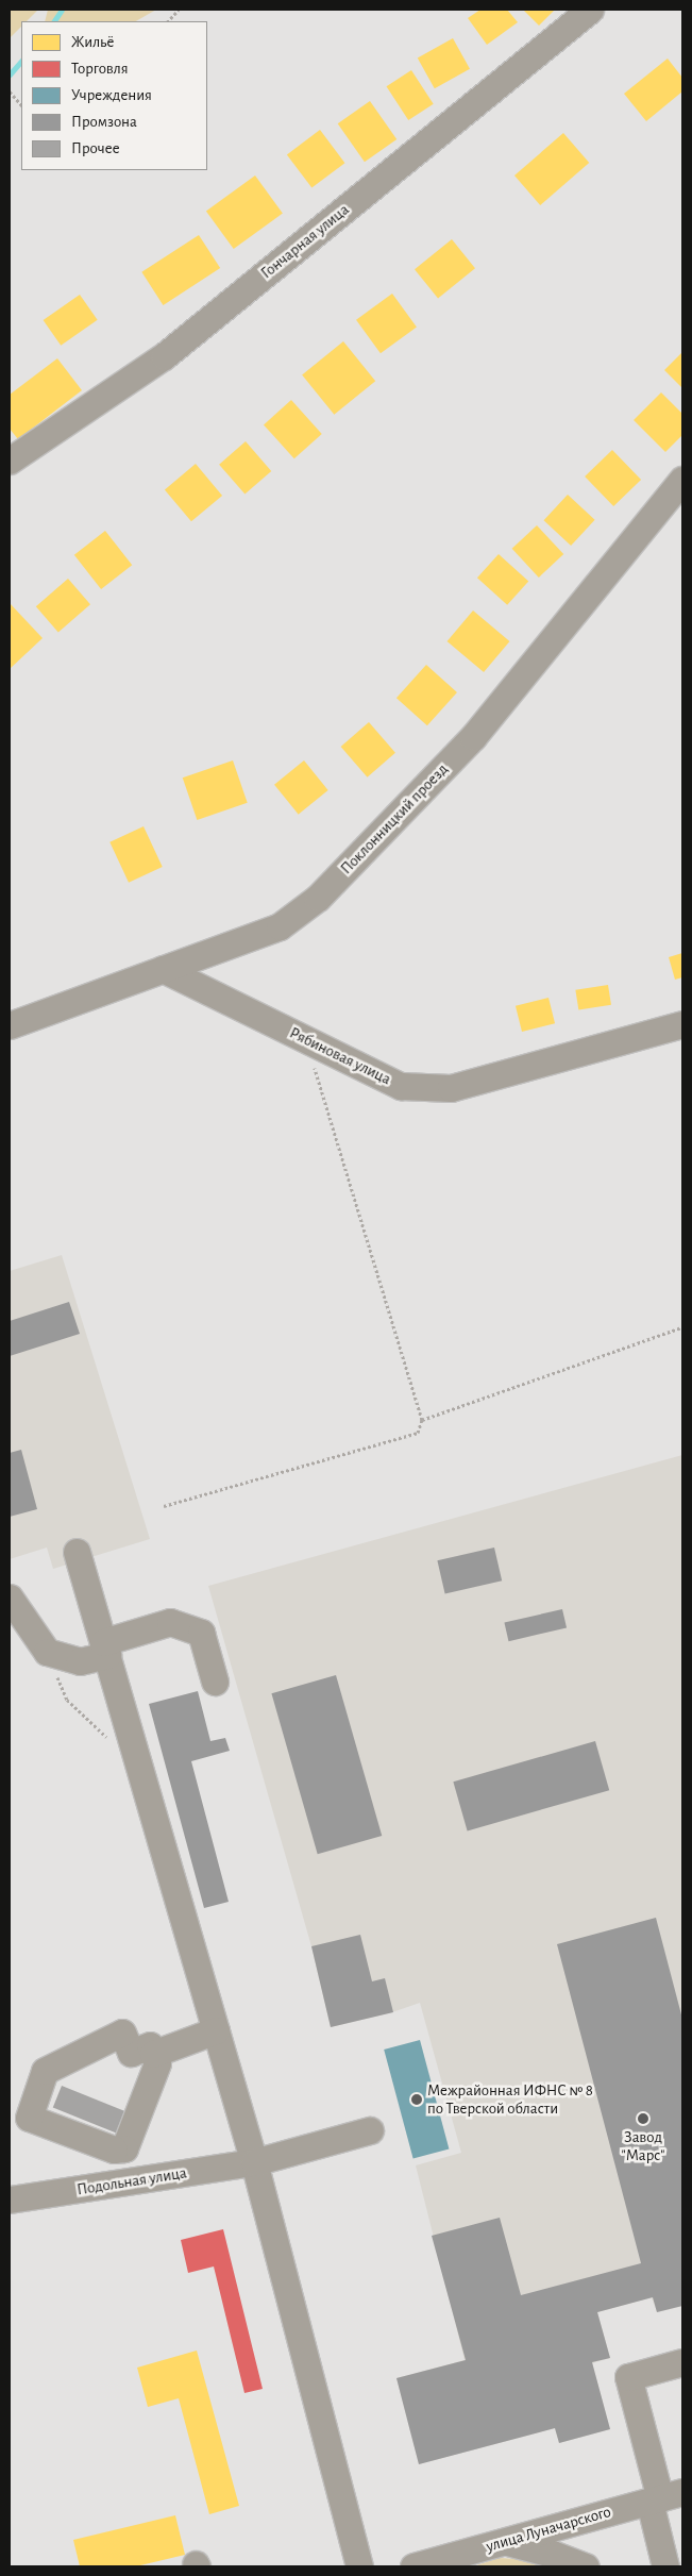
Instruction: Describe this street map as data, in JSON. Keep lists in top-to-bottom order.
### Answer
{
  "streets": {
    "street": [
      "Гончарная улица",
      "Поклонницкий проезд",
      "Рябиновая улица",
      "Подольная улица",
      "улица Луначарского"
    ]
  },
  "crossings": [
    ["Поклонницкий проезд", "Рябиновая улица"]
  ],
  "places": ["Межрайонная ИФНС № 8 по Тверской области", "Завод \"Марс\""],
  "legend": [
    "Жильё",
    "Торговля",
    "Учреждения",
    "Промзона",
    "Прочее"
  ]
}
